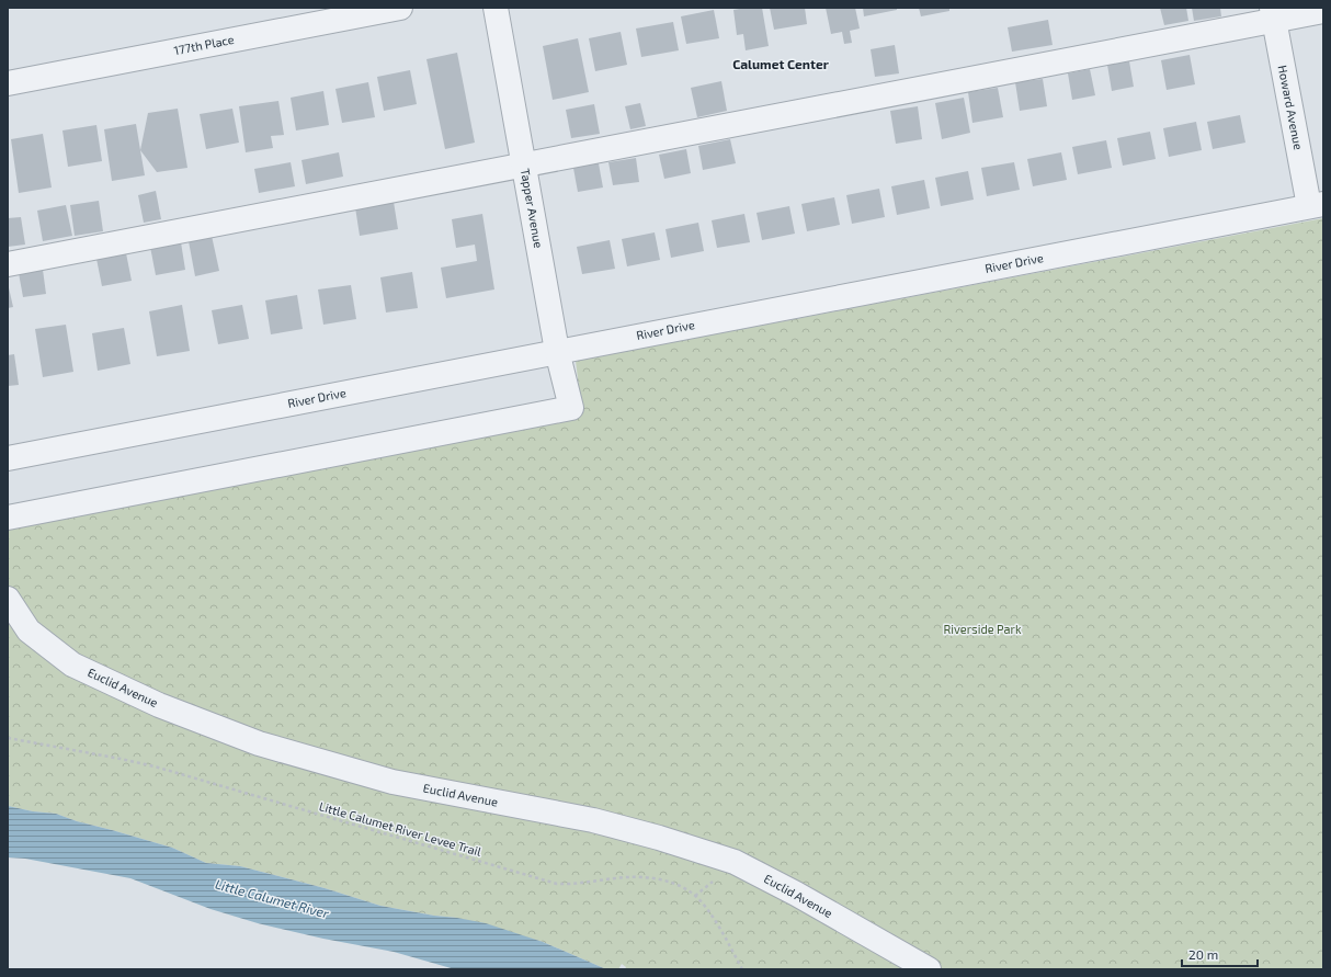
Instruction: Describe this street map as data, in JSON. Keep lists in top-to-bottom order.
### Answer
{
  "streets": {
    "street": [
      "177th Place",
      "Howard Avenue",
      "Tapper Avenue",
      "River Drive",
      "Euclid Avenue"
    ],
    "path": ["Little Calumet River Levee Trail"]
  },
  "crossings": [
    ["Howard Avenue", "River Drive"],
    ["Tapper Avenue", "River Drive"]
  ],
  "districts": ["Calumet Center"],
  "water": ["Little Calumet River"],
  "parks": ["Riverside Park"],
  "scale_bar": "20 m"
}
